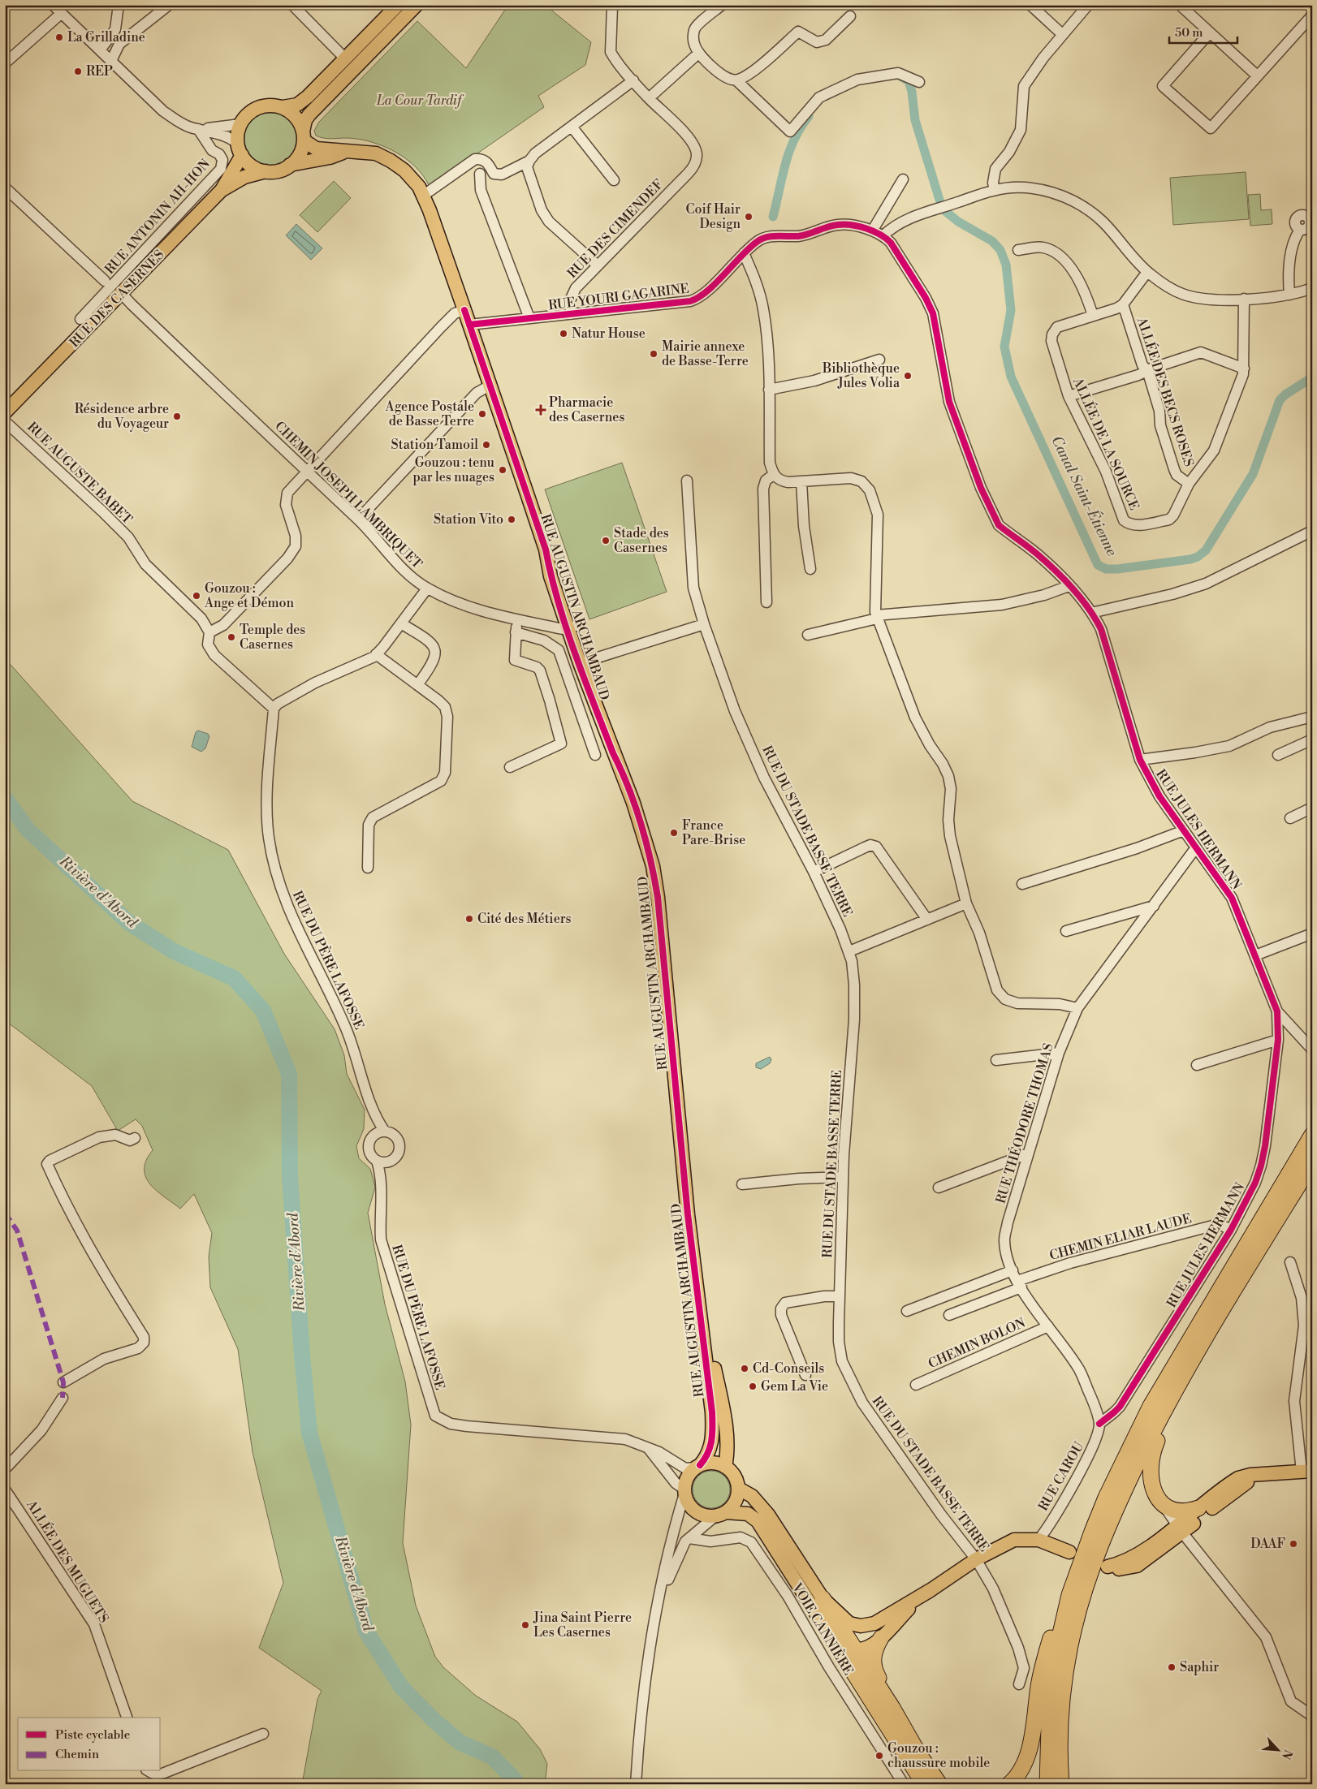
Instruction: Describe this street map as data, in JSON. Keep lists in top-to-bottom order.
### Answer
{
  "streets": {
    "main road": ["RUE DES CASERNES", "RUE AUGUSTIN ARCHAMBAUD"],
    "street": [
      "RUE ANTONIN AH-HON",
      "RUE DES CIMENDEF",
      "RUE YOURI GAGARINE",
      "ALLÉE DES BECS ROSES",
      "ALLÉE DE LA SOURCE",
      "RUE AUGUSTE BABET",
      "CHEMIN JOSEPH LAMBRIQUET",
      "RUE JULES HERMANN",
      "RUE DU STADE BASSE TERRE",
      "RUE DU PÈRE LAFOSSE",
      "RUE THÉODORE THOMAS",
      "CHEMIN ELIAR LAUDE",
      "CHEMIN BOLON",
      "RUE CAROU",
      "ALLÉE DES MUGUETS",
      "VOIE CANNIÈRE"
    ]
  },
  "crossings": [
    ["RUE DES CIMENDEF", "RUE YOURI GAGARINE"],
    ["RUE YOURI GAGARINE", "RUE AUGUSTIN ARCHAMBAUD"],
    ["RUE YOURI GAGARINE", "RUE JULES HERMANN"],
    ["RUE DES CASERNES", "CHEMIN JOSEPH LAMBRIQUET"],
    ["ALLÉE DES BECS ROSES", "ALLÉE DE LA SOURCE"],
    ["RUE AUGUSTE BABET", "RUE DU PÈRE LAFOSSE"],
    ["CHEMIN JOSEPH LAMBRIQUET", "RUE AUGUSTIN ARCHAMBAUD"],
    ["RUE AUGUSTIN ARCHAMBAUD", "RUE DU PÈRE LAFOSSE"],
    ["RUE JULES HERMANN", "RUE THÉODORE THOMAS"],
    ["RUE JULES HERMANN", "CHEMIN ELIAR LAUDE"],
    ["RUE JULES HERMANN", "RUE CAROU"],
    ["RUE THÉODORE THOMAS", "CHEMIN ELIAR LAUDE"],
    ["RUE THÉODORE THOMAS", "CHEMIN BOLON"],
    ["RUE THÉODORE THOMAS", "RUE CAROU"]
  ],
  "water": ["Canal Saint-Étienne", "Rivière d'Abord"],
  "parks": ["La Cour Tardif"],
  "places": {
    "other": [
      "La Grilladine",
      "REP",
      "Coif Hair Design",
      "Natur House",
      "Mairie annexe de Basse-Terre",
      "Bibliothèque Jules Volia",
      "Agence Postale de Basse Terre",
      "Résidence arbre du Voyageur",
      "Station Tamoil",
      "Gouzou : tenu par les nuages",
      "Station Vito",
      "Stade des Casernes",
      "Gouzou : Ange et Démon",
      "Temple des Casernes",
      "France Pare-Brise",
      "Cité des Métiers",
      "Cd-Conseils",
      "Gem La Vie",
      "DAAF",
      "Jina Saint Pierre Les Casernes",
      "Saphir",
      "Gouzou : chaussure mobile"
    ],
    "health": ["Pharmacie des Casernes"]
  },
  "legend": ["Piste cyclable", "Chemin"],
  "scale_bar": "50 m",
  "north": "bottom right"
}
